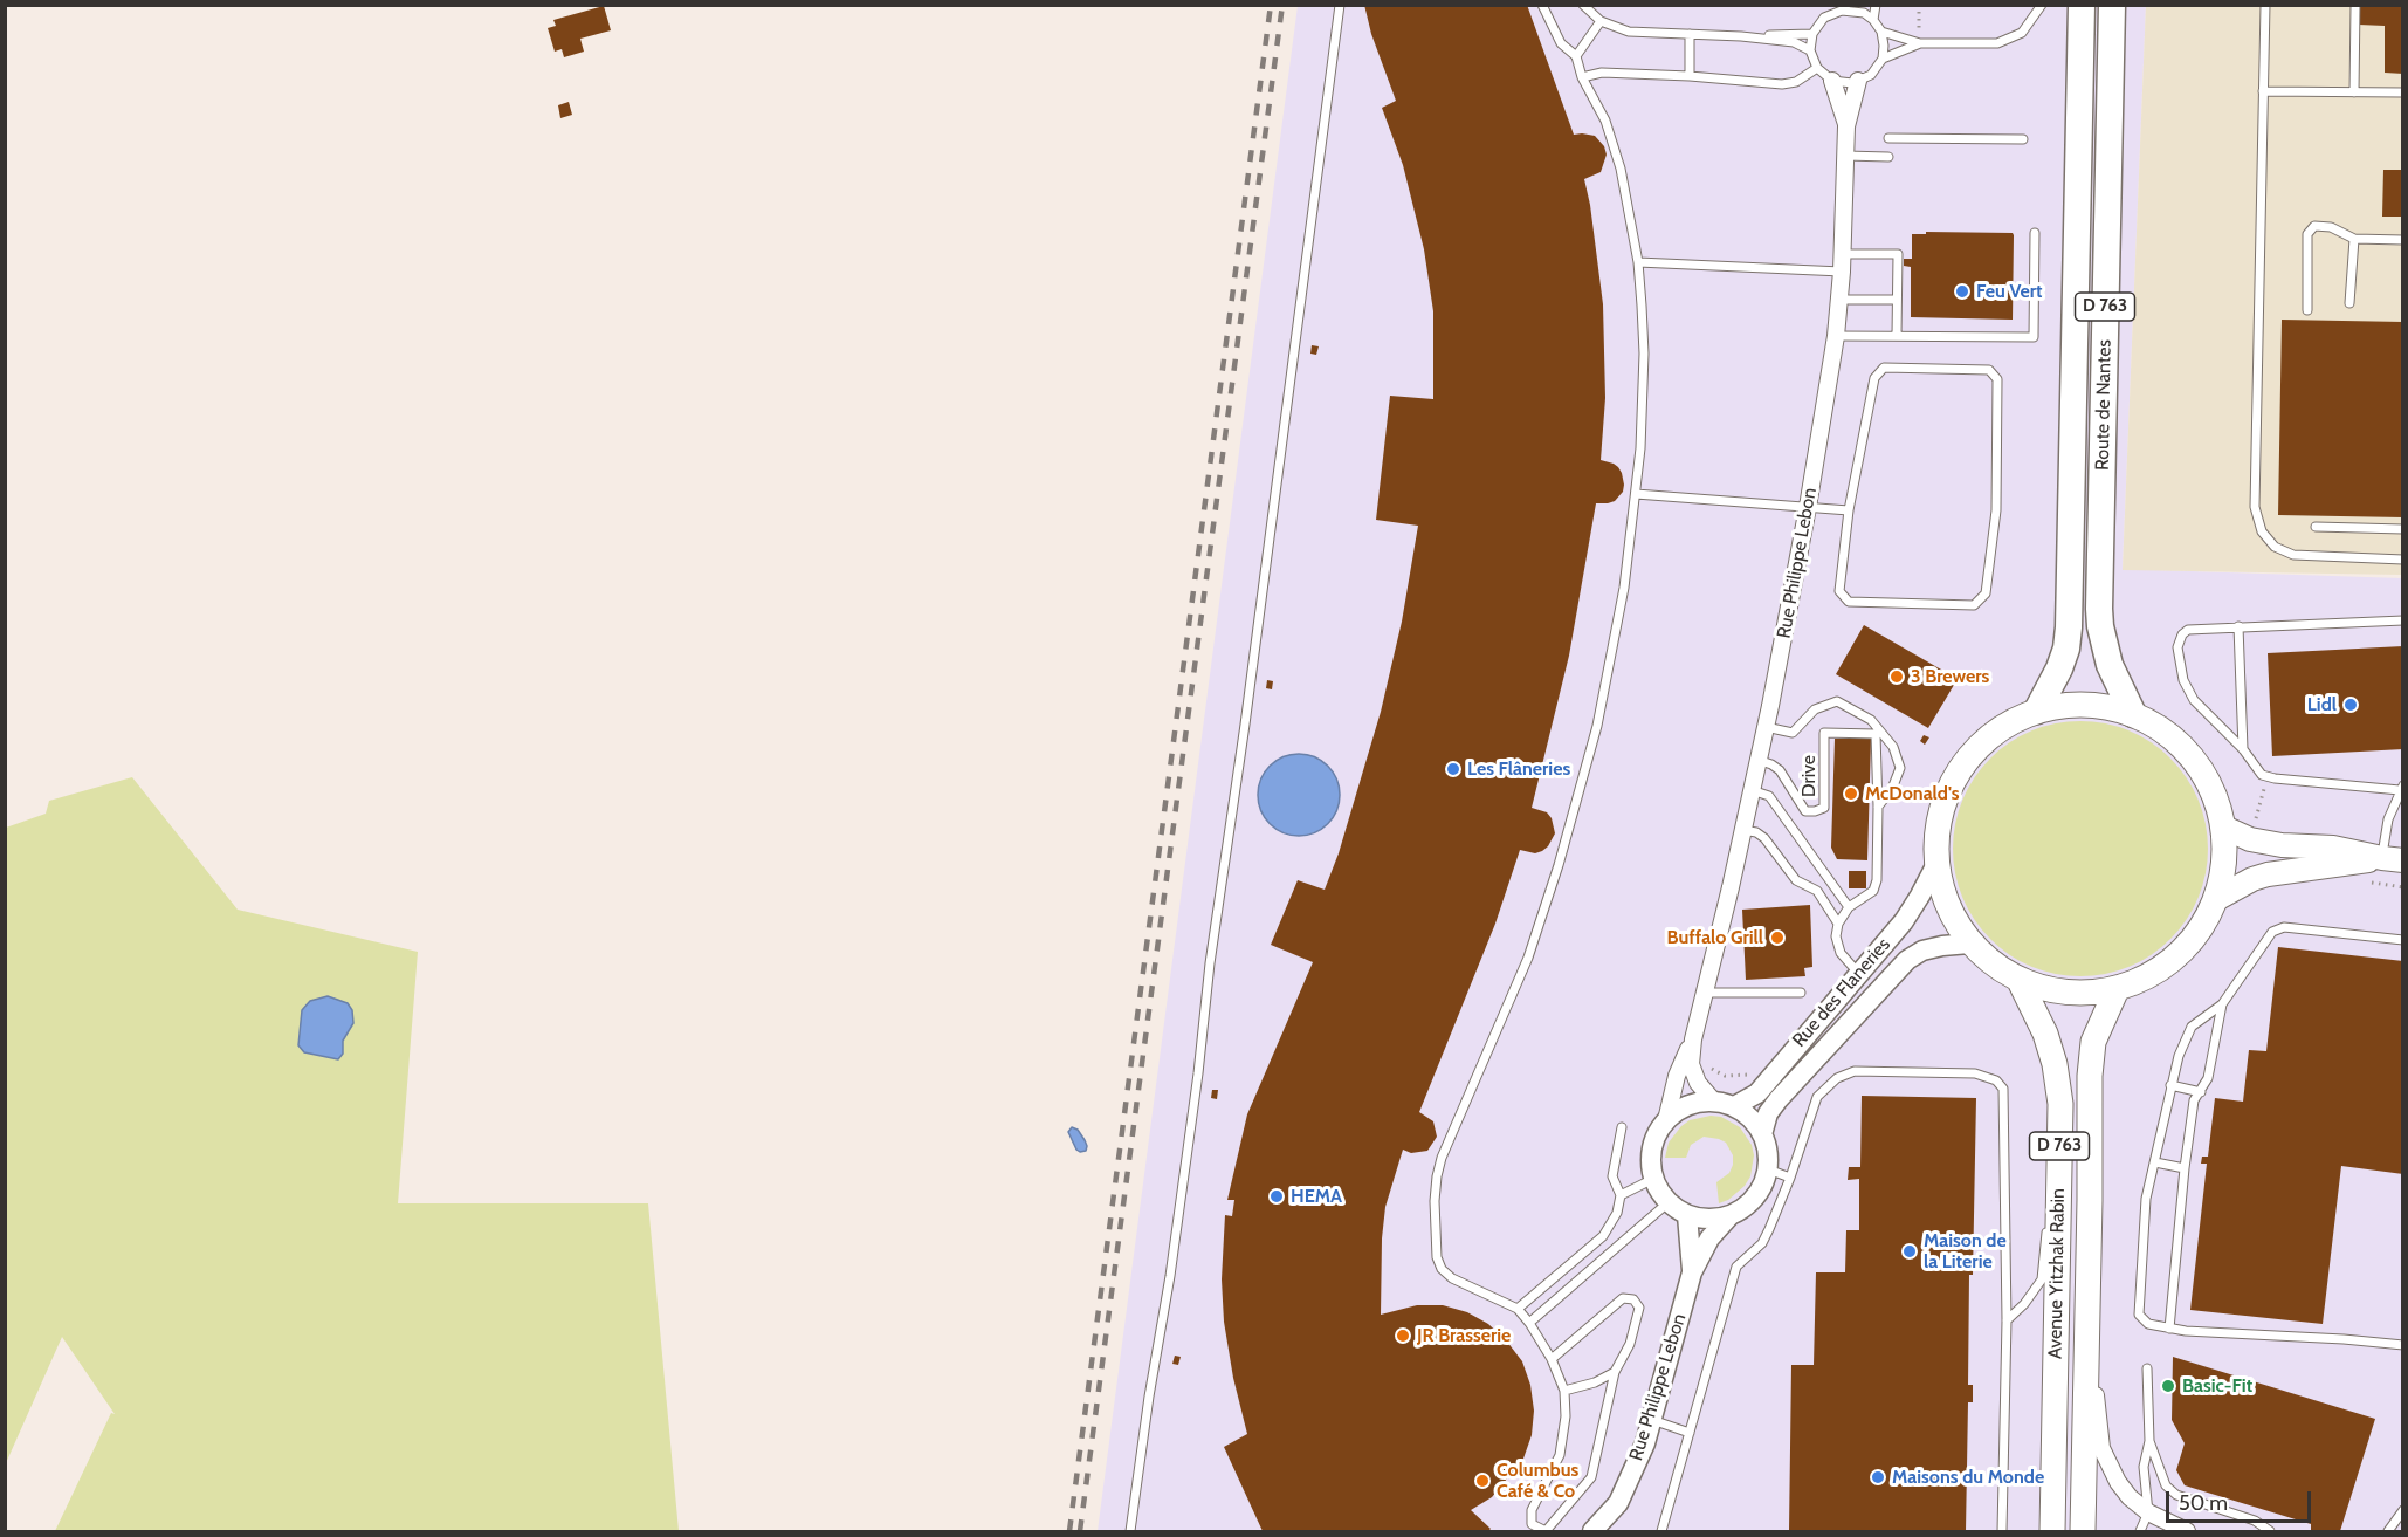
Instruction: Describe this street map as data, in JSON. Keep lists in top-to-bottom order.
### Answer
{
  "streets": {
    "highway": ["D 763", "Route de Nantes"],
    "main road": ["Avenue Yitzhak Rabin"],
    "street": ["Rue Philippe Lebon", "Rue des Flaneries"],
    "lane": ["Drive"]
  },
  "crossings": [
    ["Rue Philippe Lebon", "Drive"],
    ["Rue Philippe Lebon", "Rue des Flaneries"]
  ],
  "places": [
    "Feu Vert",
    "3 Brewers",
    "Lidl",
    "Les Flâneries",
    "McDonald's",
    "Buffalo Grill",
    "HEMA",
    "Maison de la Literie",
    "JR Brasserie",
    "Basic-Fit",
    "Maisons du Monde",
    "Columbus Café & Co"
  ],
  "scale_bar": "50 m"
}
